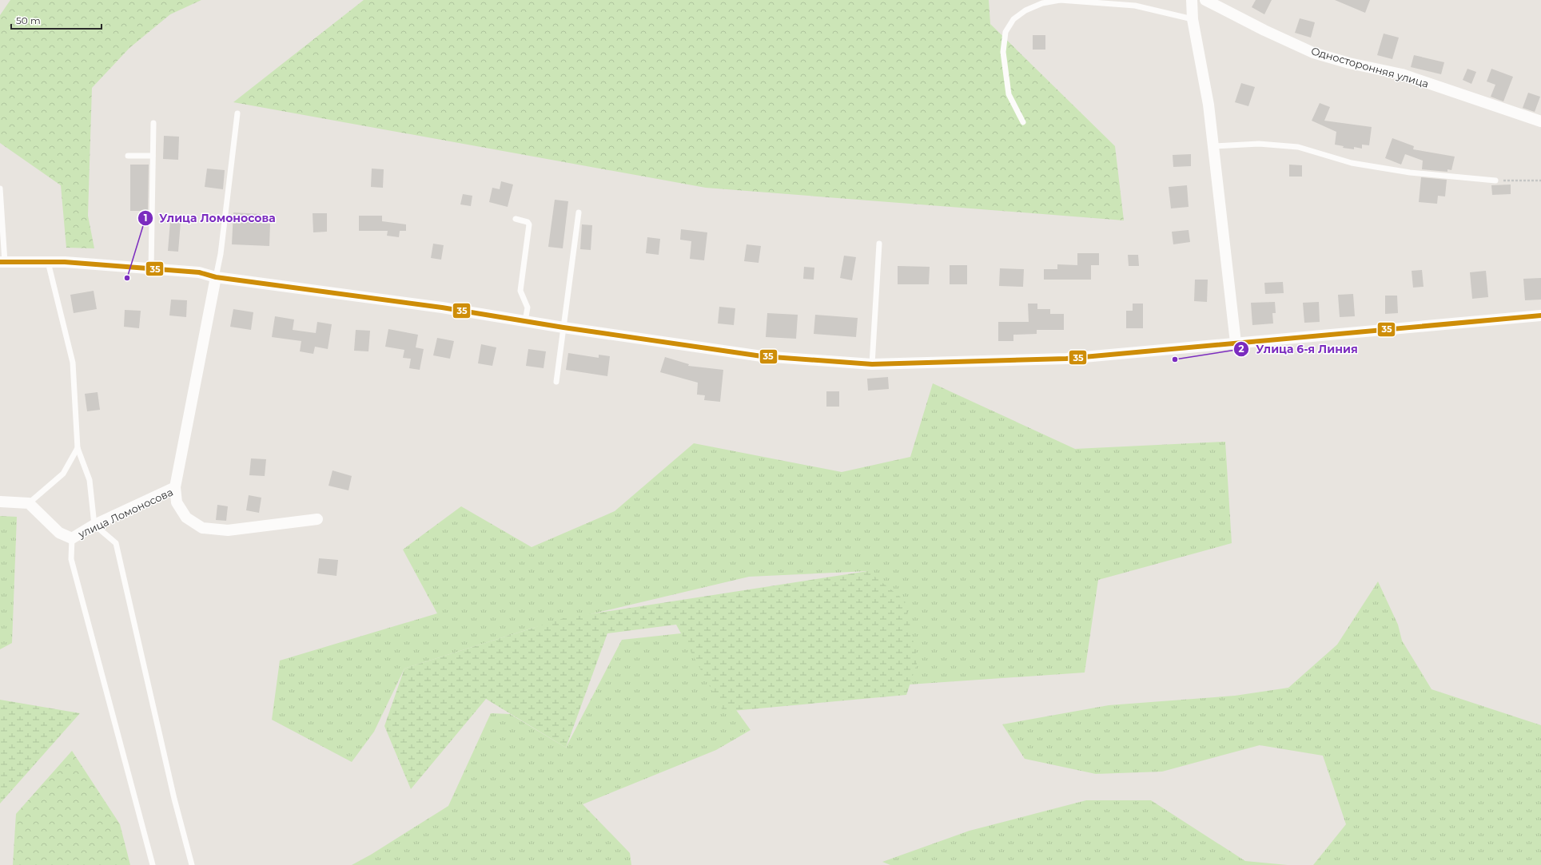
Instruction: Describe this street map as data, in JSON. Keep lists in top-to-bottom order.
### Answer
{
  "streets": {
    "street": ["Односторонняя улица", "улица Ломоносова"]
  },
  "places": ["Улица Ломоносова", "Улица 6-я Линия"],
  "lines": ["transit line 35"],
  "scale_bar": "50 m"
}
